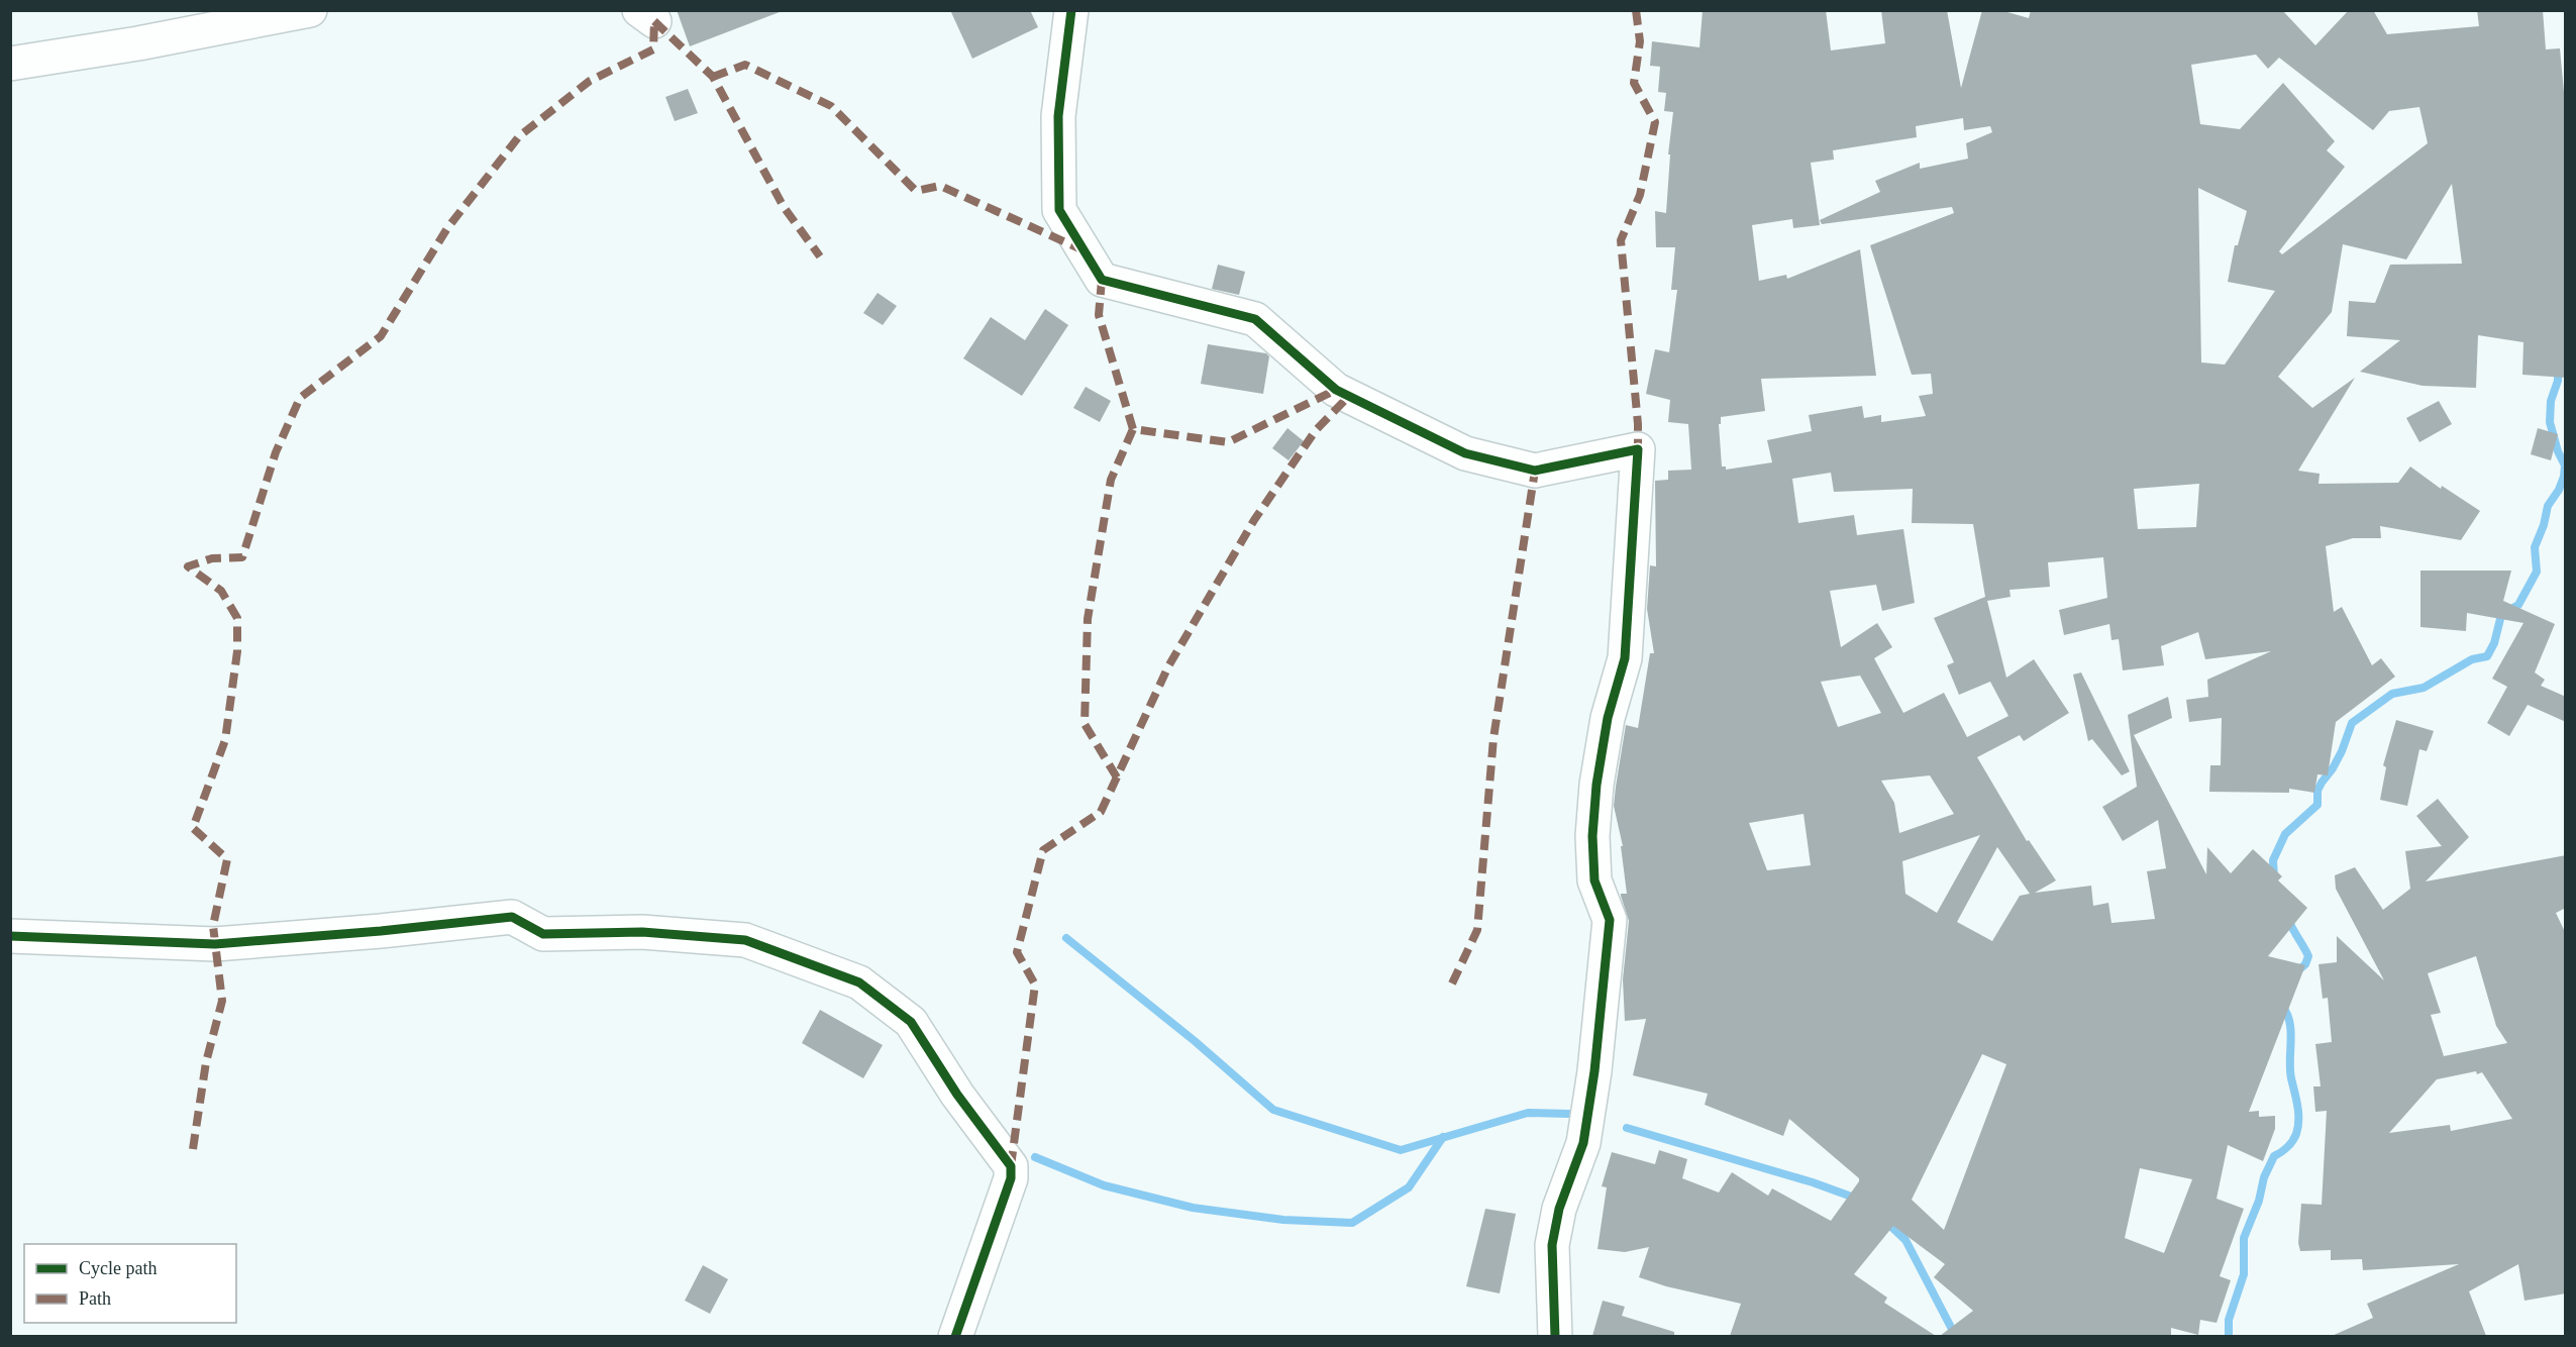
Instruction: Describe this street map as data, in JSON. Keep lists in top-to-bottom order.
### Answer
{
  "legend": ["Cycle path", "Path"]
}
